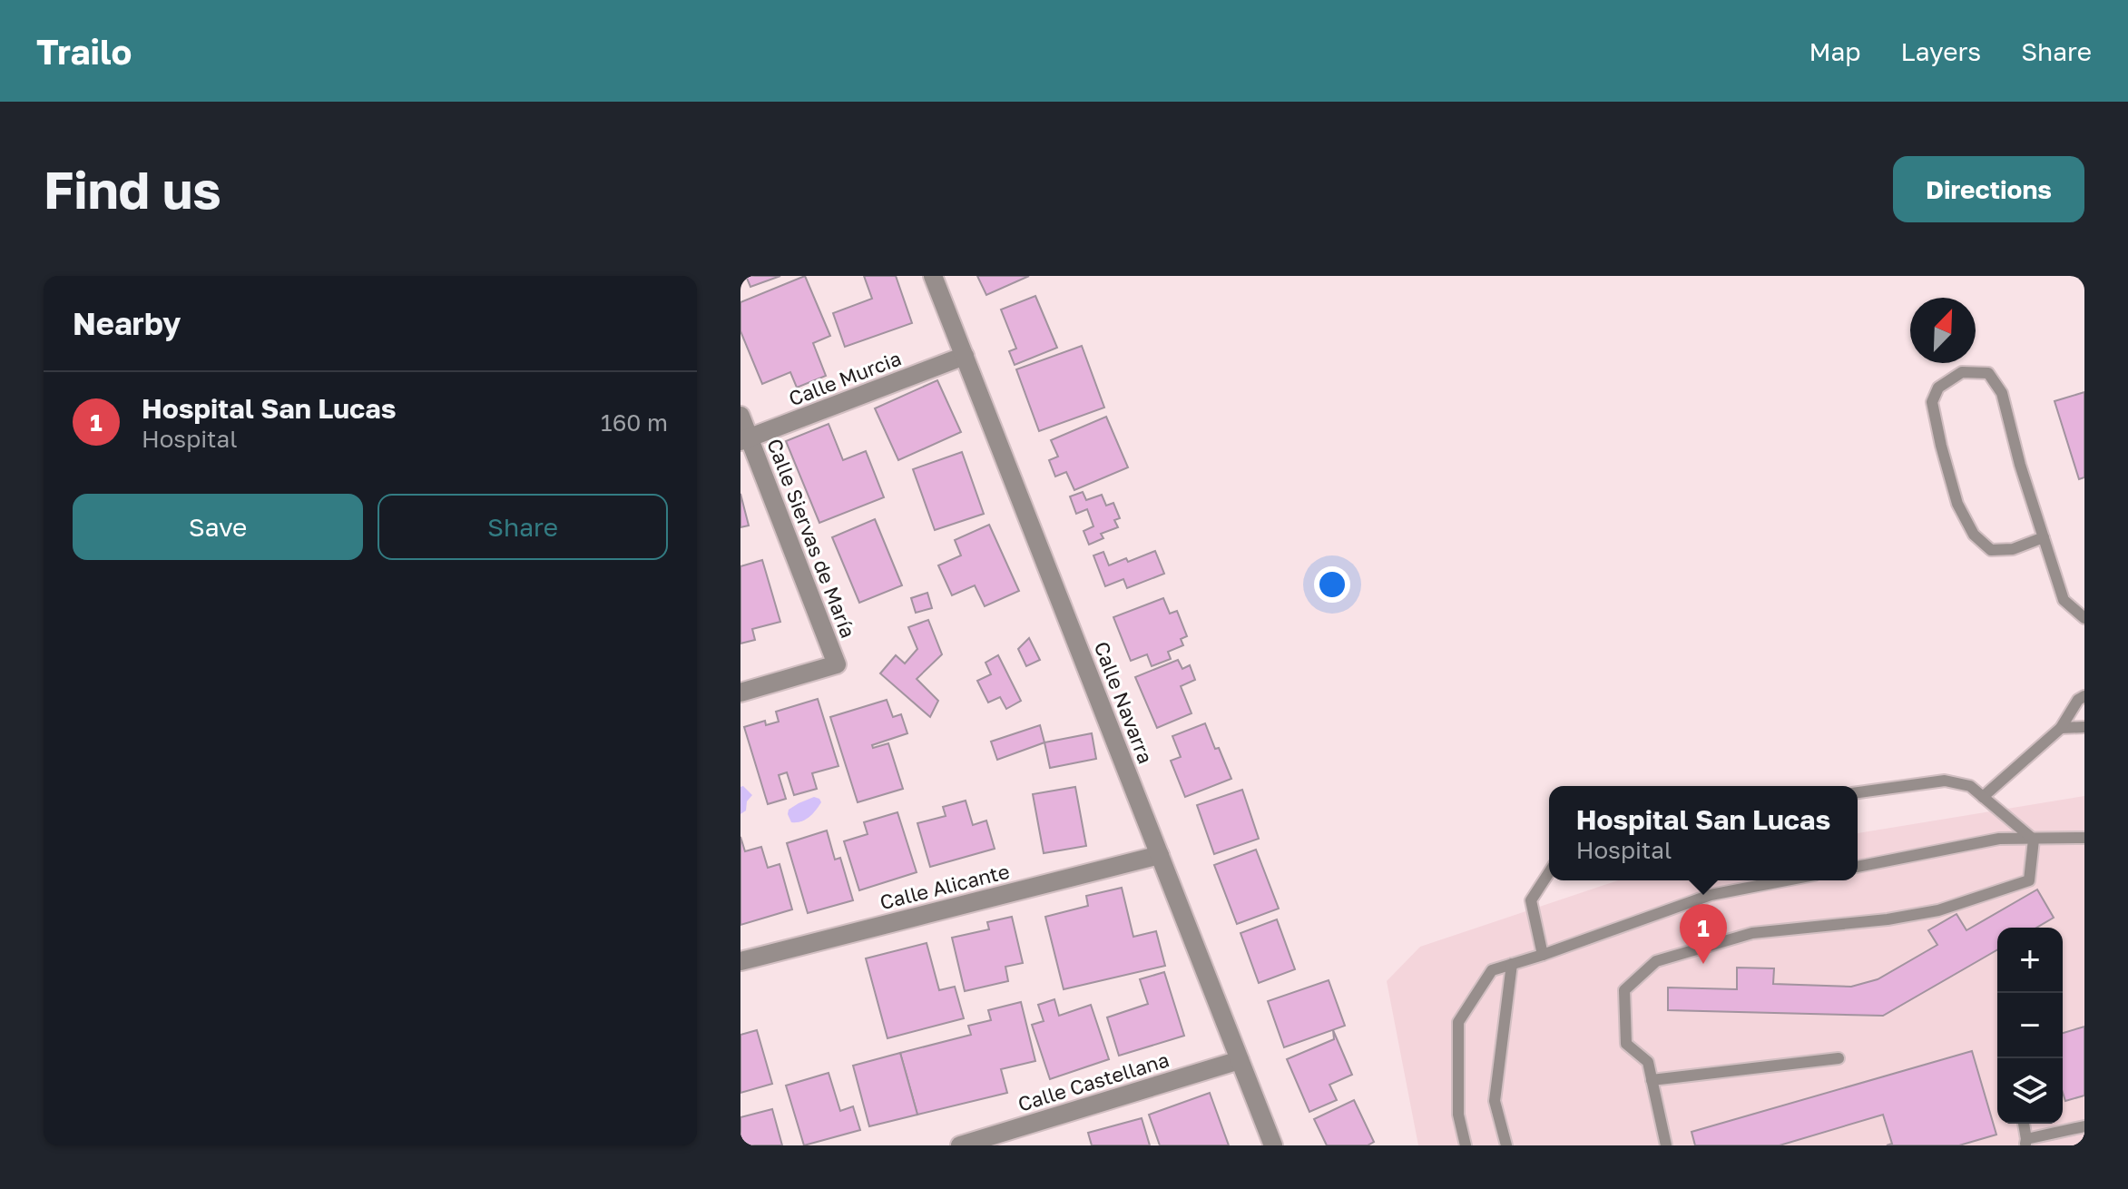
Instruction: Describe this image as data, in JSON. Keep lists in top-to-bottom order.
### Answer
{
  "streets": {
    "street": [
      "Calle Murcia",
      "Calle Siervas de María",
      "Calle Navarra",
      "Calle Alicante",
      "Calle Castellana"
    ]
  },
  "crossings": [
    ["Calle Murcia", "Calle Siervas de María"],
    ["Calle Murcia", "Calle Navarra"],
    ["Calle Navarra", "Calle Alicante"],
    ["Calle Navarra", "Calle Castellana"]
  ],
  "north": "top right",
  "page": {
    "header": "Trailo",
    "nav": ["Map", "Layers", "Share"],
    "buttons": [
      "Directions",
      ["Save", "Share"]
    ],
    "title": "Find us",
    "heading": "Nearby",
    "list": [
      {
        "mark": "1",
        "name": "Hospital San Lucas",
        "note": "Hospital",
        "value": "160 m"
      }
    ],
    "popup": ["Hospital San Lucas", "Hospital"],
    "pins": "1",
    "map_buttons": ["+", "−"]
  }
}
